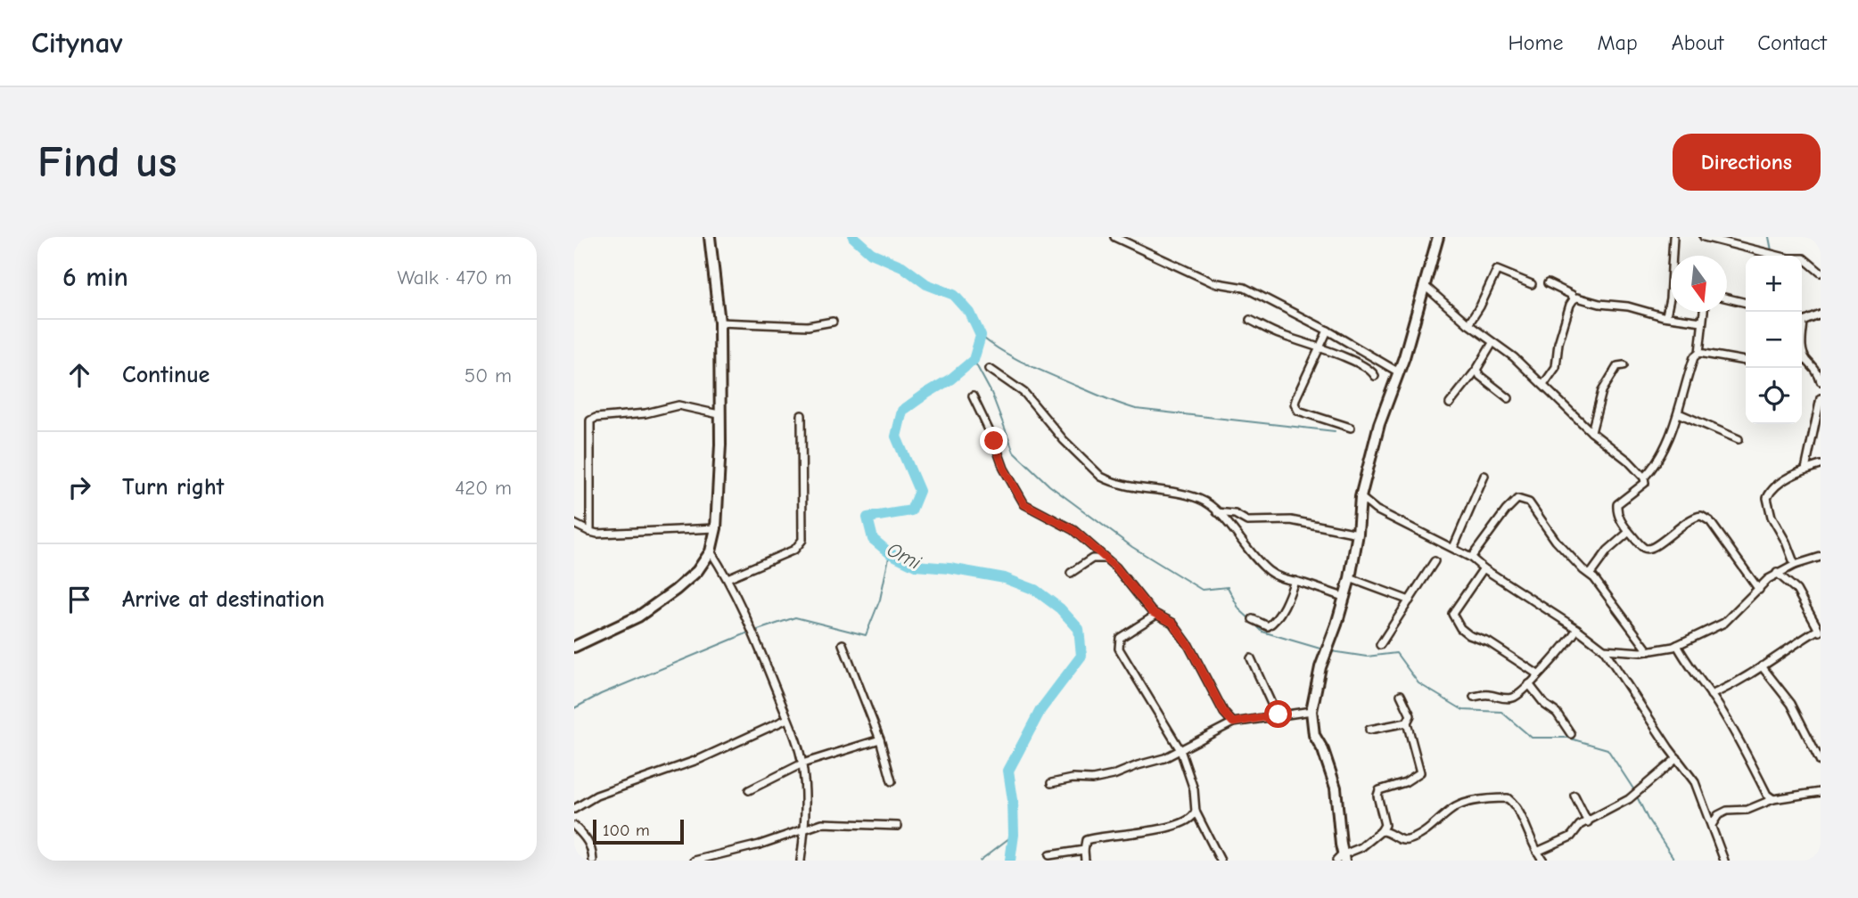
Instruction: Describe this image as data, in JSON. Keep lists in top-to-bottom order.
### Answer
{
  "water": ["Omi"],
  "scale_bar": "100 m",
  "north": "bottom",
  "page": {
    "header": "Citynav",
    "nav": [
      "Home",
      "Map",
      "About",
      "Contact"
    ],
    "buttons": "Directions",
    "title": "Find us",
    "heading": ["6 min", "Walk · 470 m"],
    "map_buttons": ["+", "−"],
    "list": [
      ["Continue", "50 m"],
      ["Turn right", "420 m"],
      "Arrive at destination"
    ],
    "scale": "100 m"
  }
}
